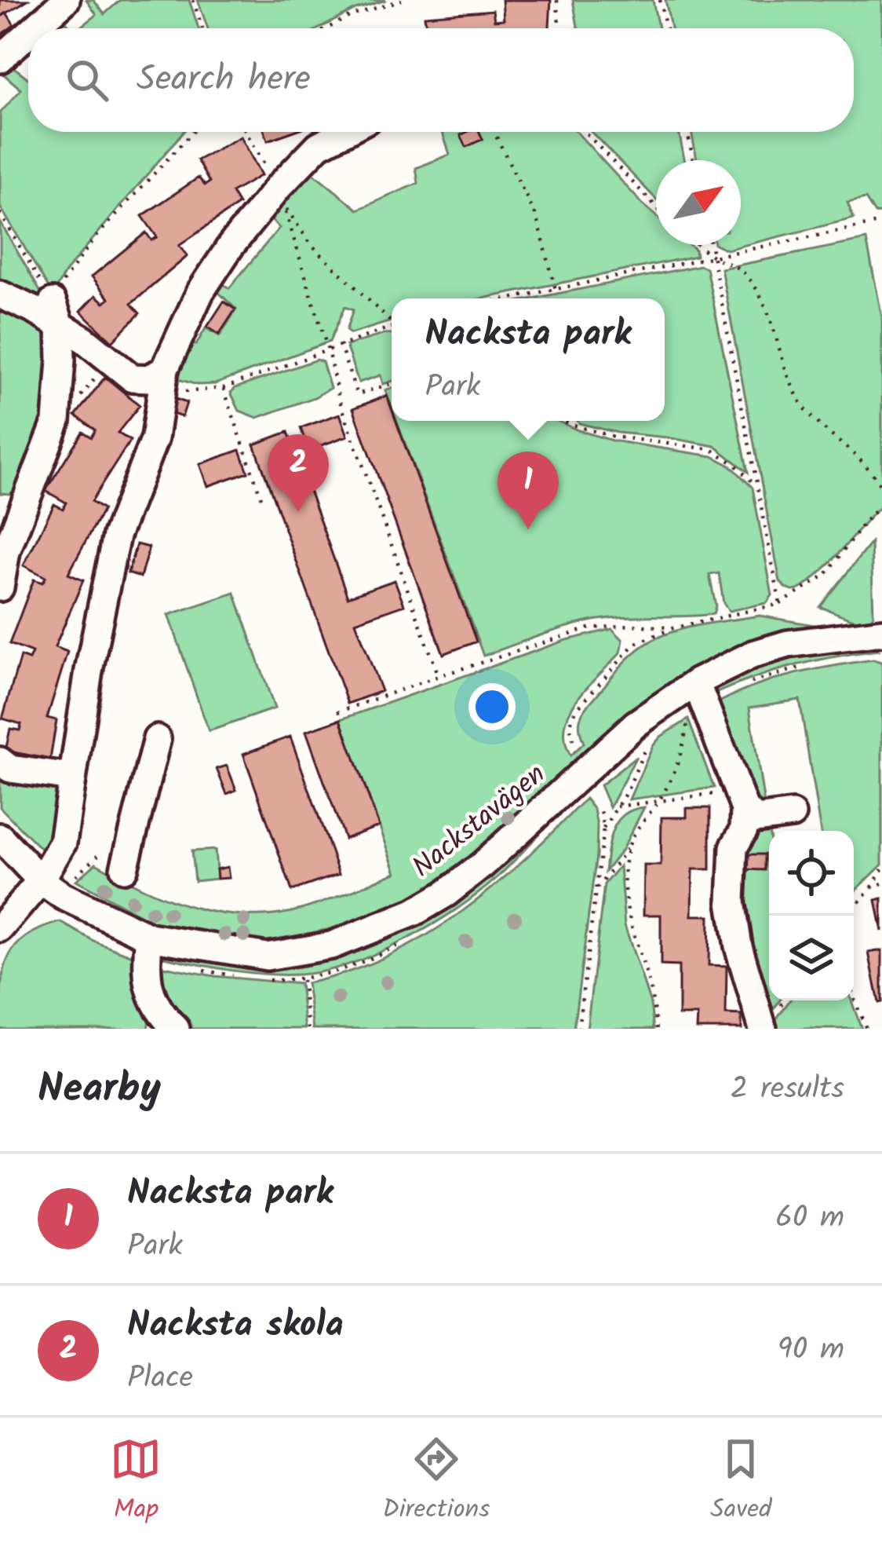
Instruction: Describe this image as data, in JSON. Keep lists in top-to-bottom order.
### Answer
{
  "streets": {
    "street": ["Nackstavägen"]
  },
  "north": "top right",
  "page": {
    "search": "Search here",
    "popup": ["Nacksta park", "Park"],
    "pins": ["2", "1"],
    "heading": ["Nearby", "2 results"],
    "list": [
      {
        "mark": "1",
        "name": "Nacksta park",
        "note": "Park",
        "value": "60 m"
      },
      {
        "mark": "2",
        "name": "Nacksta skola",
        "note": "Place",
        "value": "90 m"
      }
    ],
    "nav": ["Map", "Directions", "Saved"]
  }
}
